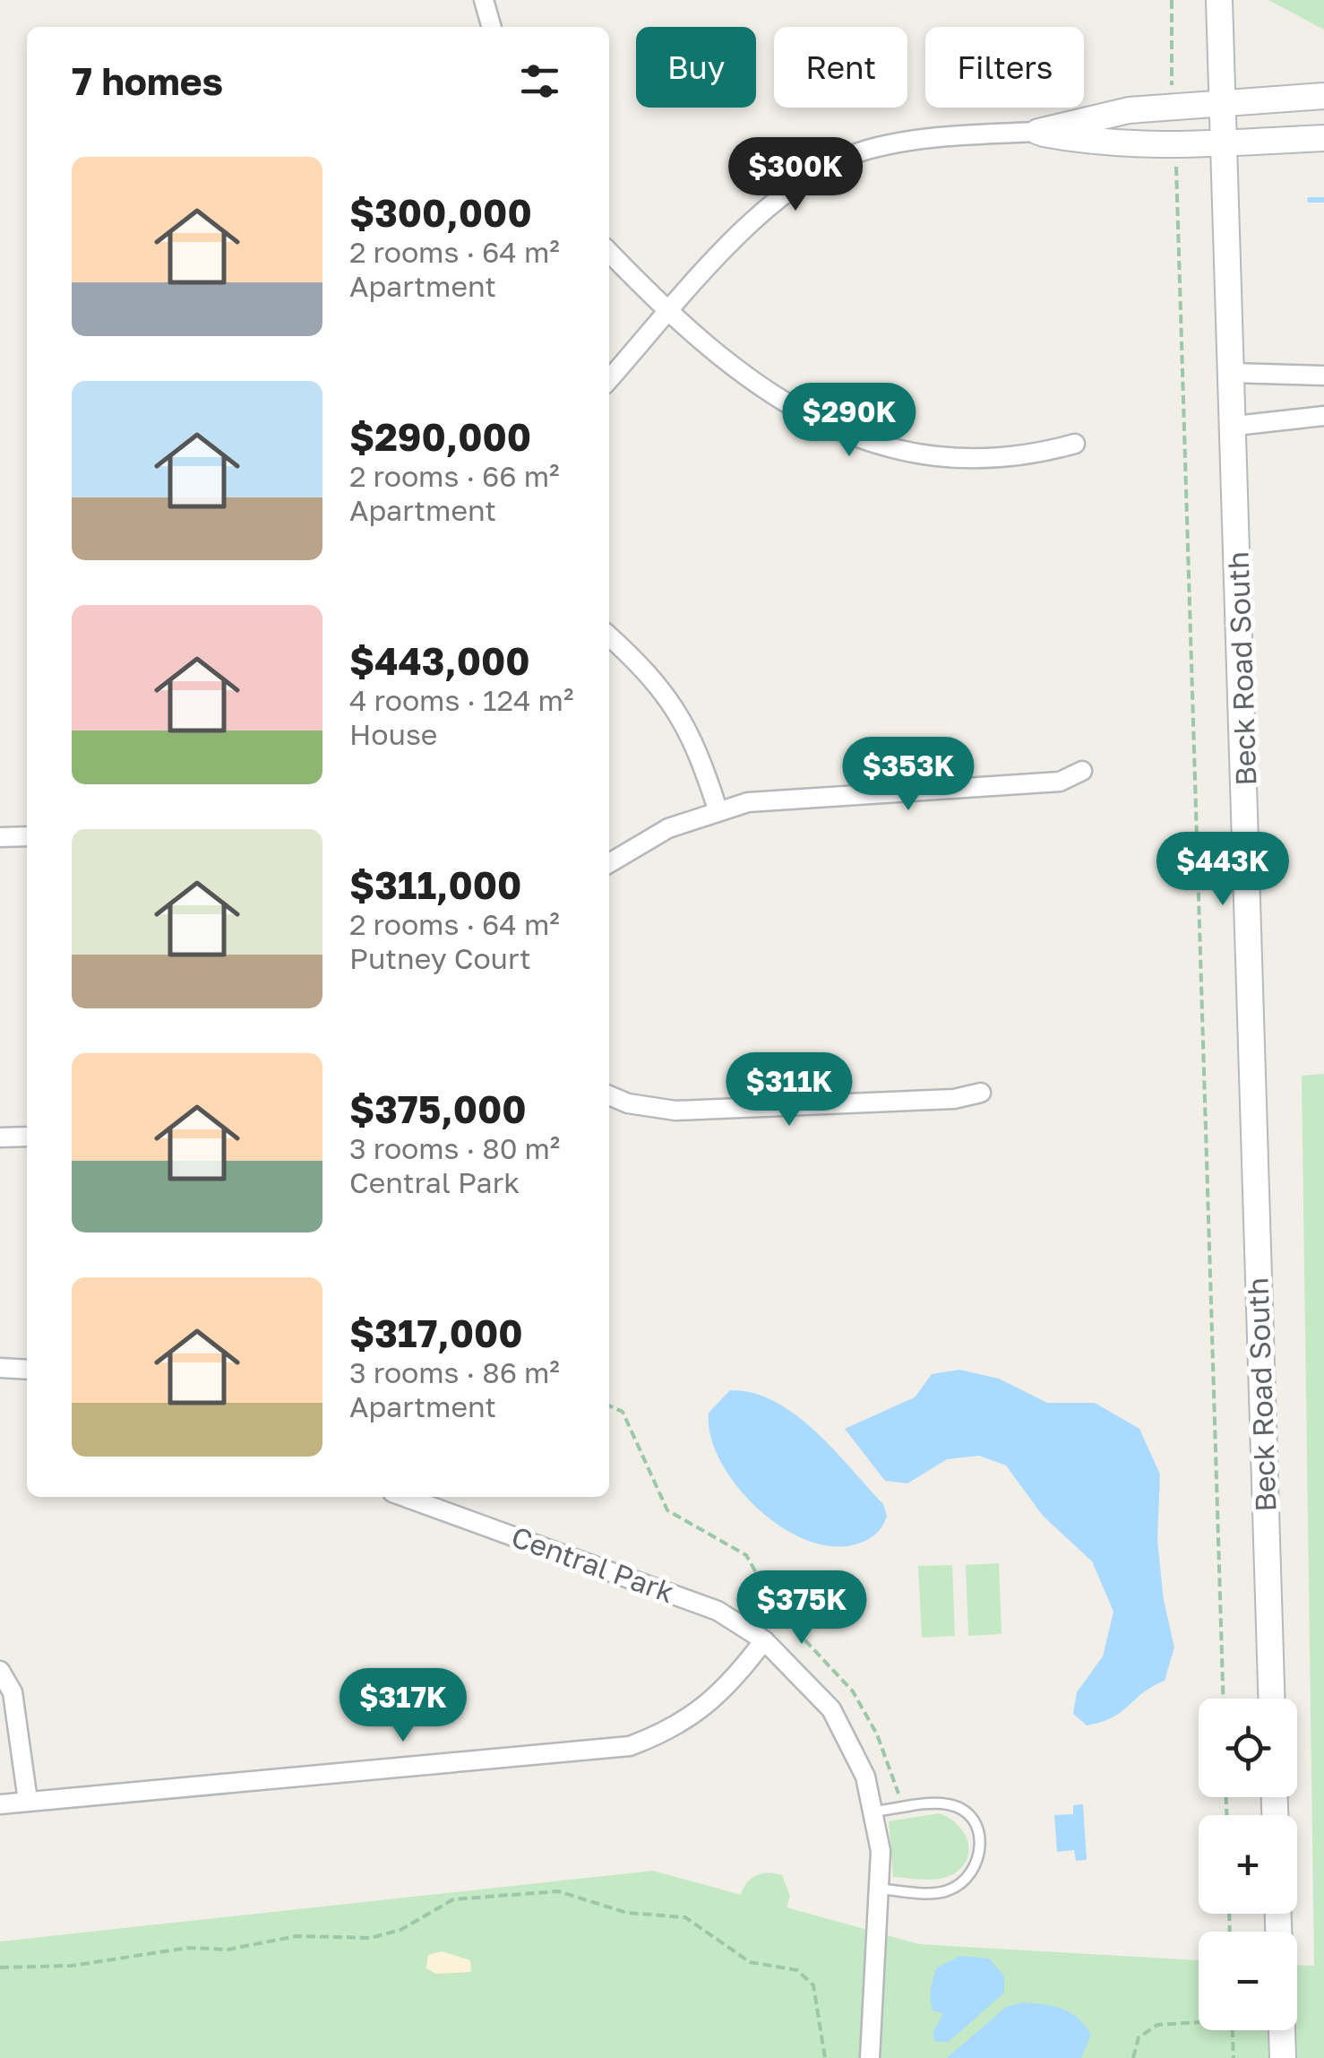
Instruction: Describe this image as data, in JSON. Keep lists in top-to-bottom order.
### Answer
{
  "streets": {
    "main road": ["Beck Road South"],
    "street": ["Central Park"]
  },
  "page": {
    "chip": ["Buy", "Rent", "Filters"],
    "heading": "7 homes",
    "list": [
      {
        "name": "$300,000",
        "note": "2 rooms · 64 m² · Apartment"
      },
      {
        "name": "$290,000",
        "note": "2 rooms · 66 m² · Apartment"
      },
      {
        "name": "$443,000",
        "note": "4 rooms · 124 m² · House"
      },
      {
        "name": "$311,000",
        "note": "2 rooms · 64 m² · Putney Court"
      },
      {
        "name": "$375,000",
        "note": "3 rooms · 80 m² · Central Park"
      },
      {
        "name": "$317,000",
        "note": "3 rooms · 86 m² · Apartment"
      }
    ],
    "price": [
      "$300K",
      "$290K",
      "$353K",
      "$443K",
      "$311K",
      "$375K",
      "$317K"
    ],
    "map_buttons": ["+", "−"]
  }
}
